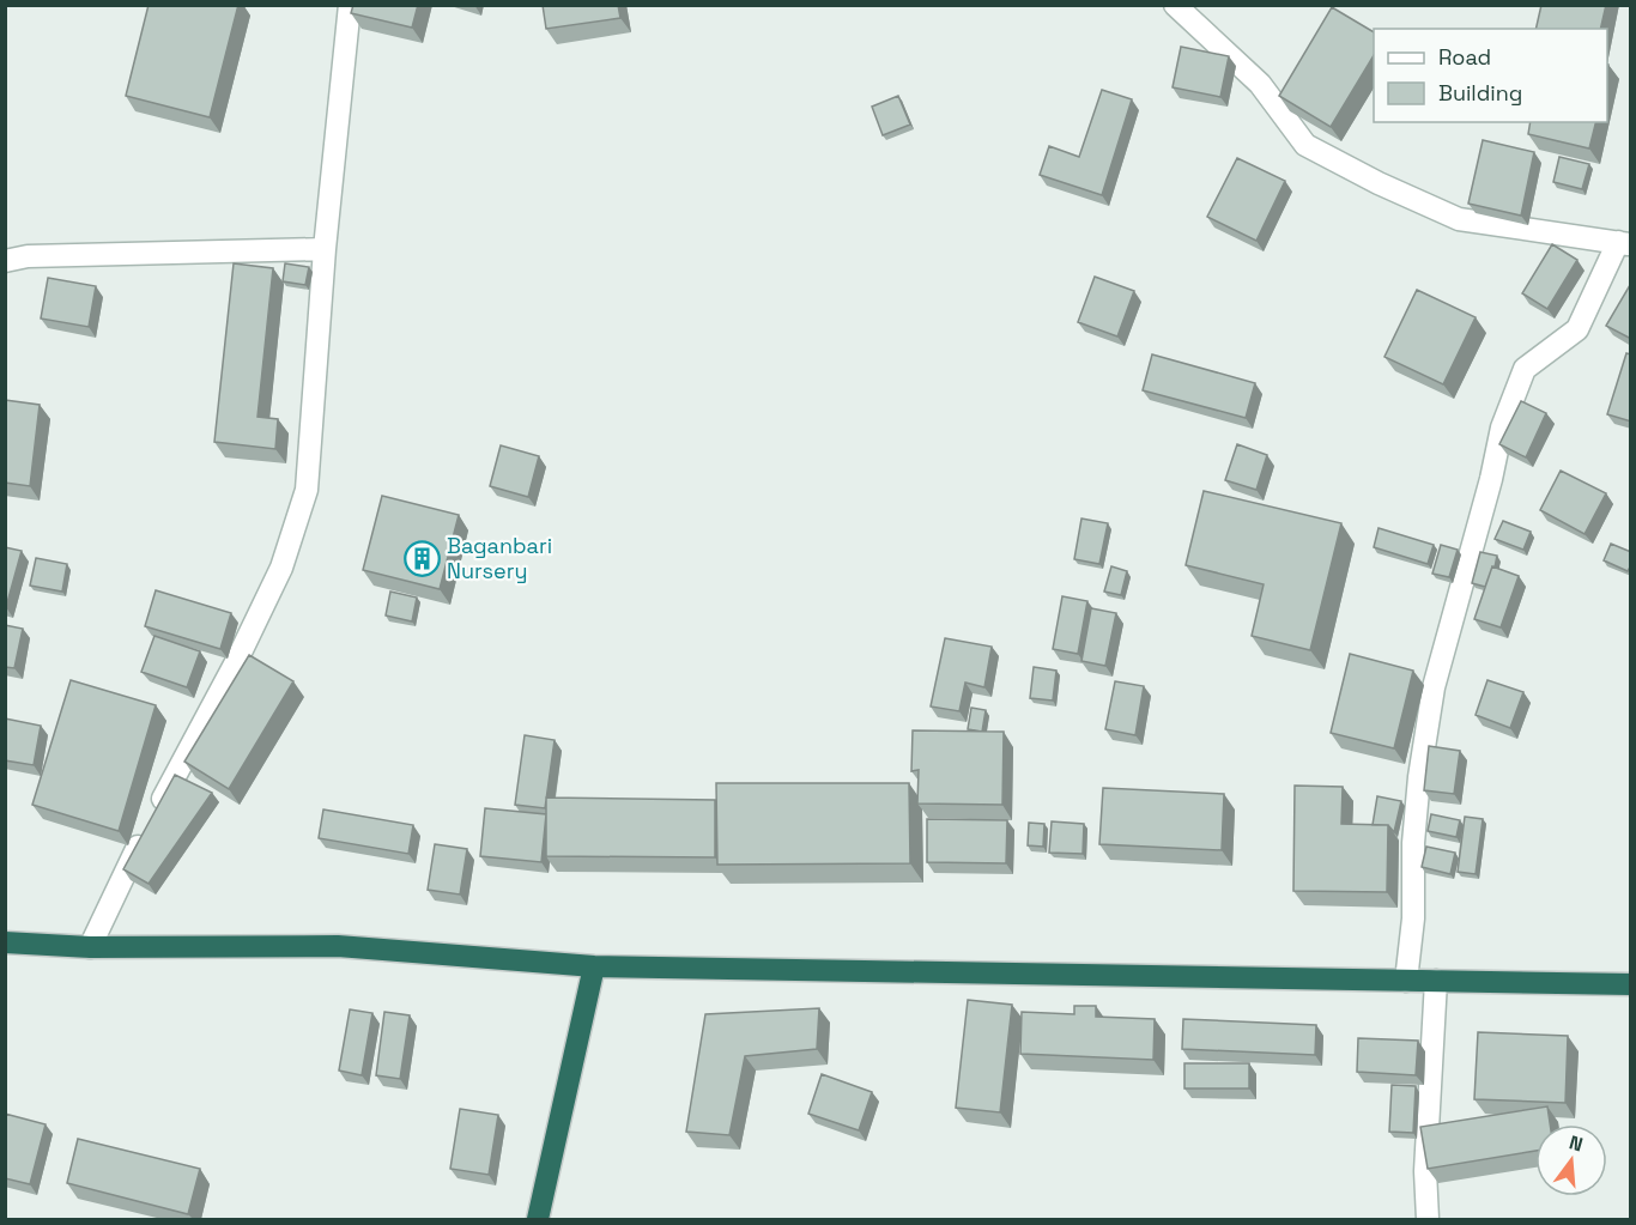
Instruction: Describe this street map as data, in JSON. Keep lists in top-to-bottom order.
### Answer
{
  "places": {
    "building": ["Baganbari Nursery"]
  },
  "legend": ["Road", "Building"],
  "north": "top"
}
